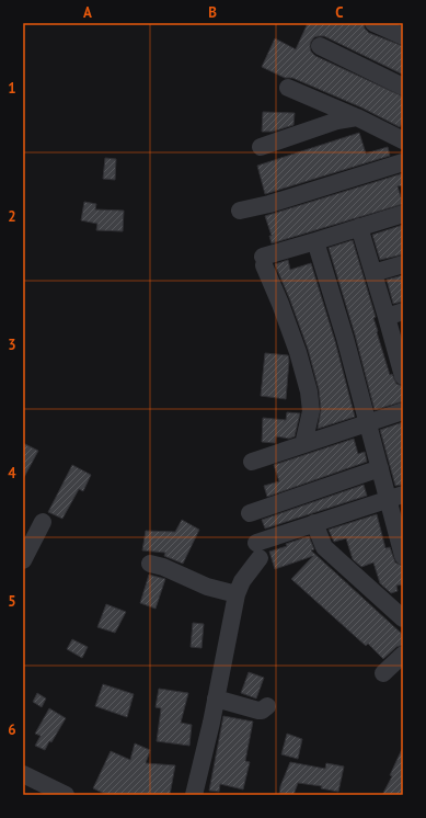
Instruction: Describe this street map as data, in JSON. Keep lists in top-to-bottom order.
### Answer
{
  "grid": {
    "columns": ["A", "B", "C"],
    "rows": [
      "1",
      "2",
      "3",
      "4",
      "5",
      "6"
    ]
  }
}
